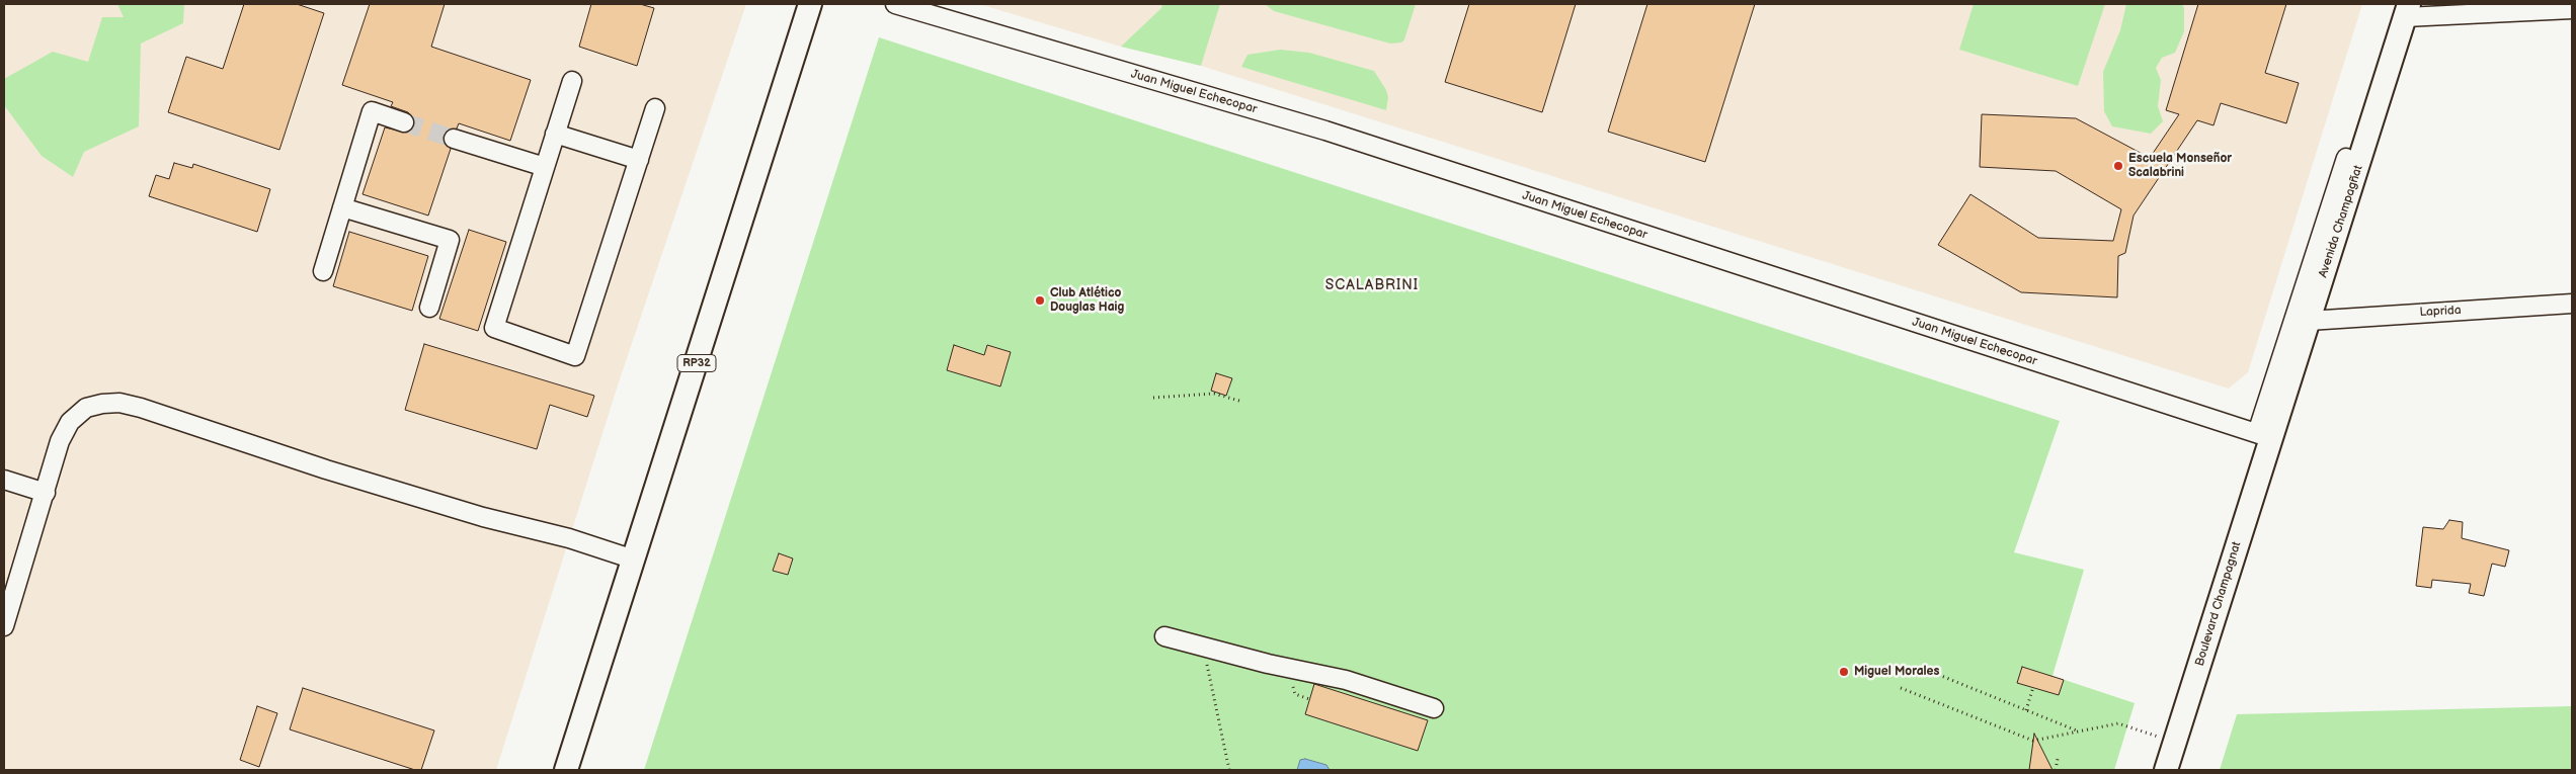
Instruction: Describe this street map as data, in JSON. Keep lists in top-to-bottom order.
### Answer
{
  "streets": {
    "main road": ["Avenida Champagñat", "RP32", "Boulevard Champagnat"],
    "street": ["Juan Miguel Echecopar", "Laprida"]
  },
  "crossings": [
    ["Juan Miguel Echecopar", "Avenida Champagñat"],
    ["Juan Miguel Echecopar", "Boulevard Champagnat"],
    ["Avenida Champagñat", "Laprida"],
    ["Avenida Champagñat", "Boulevard Champagnat"]
  ],
  "districts": ["SCALABRINI"],
  "places": ["Escuela Monseñor Scalabrini", "Club Atlético Douglas Haig", "Miguel Morales"]
}
